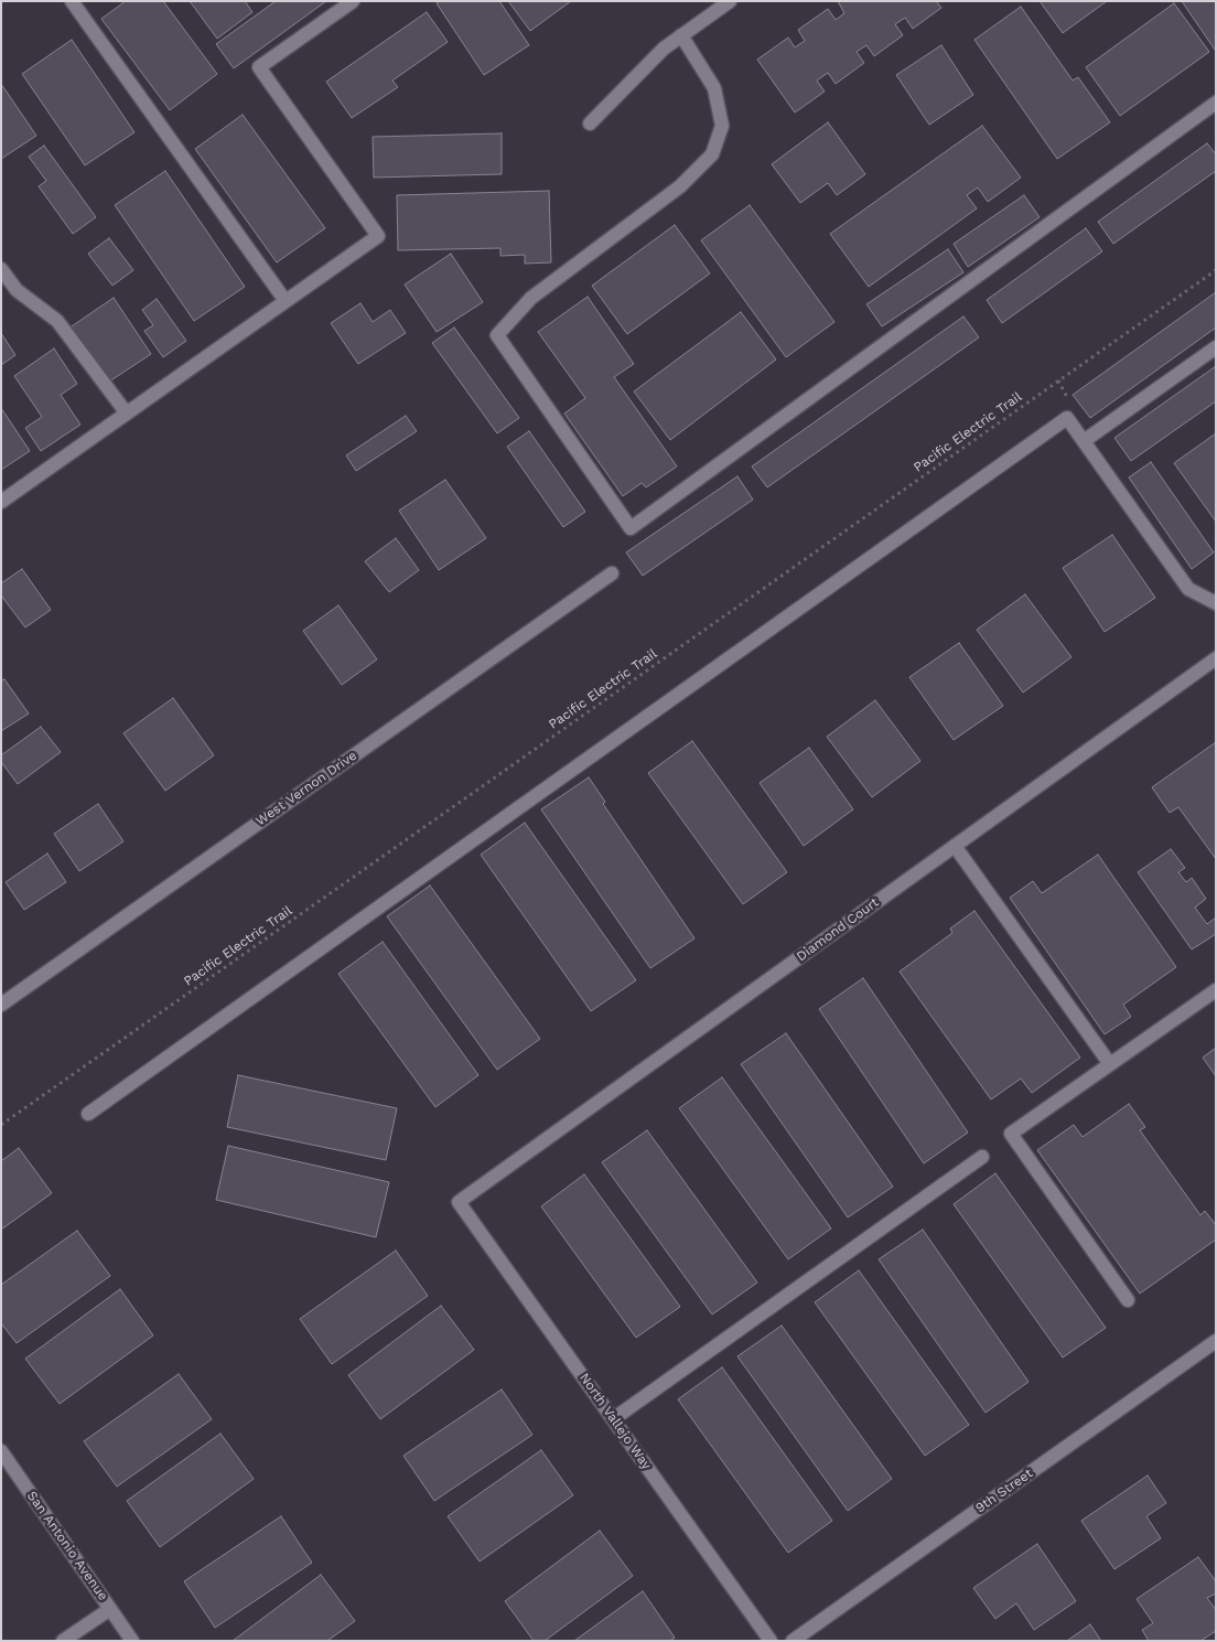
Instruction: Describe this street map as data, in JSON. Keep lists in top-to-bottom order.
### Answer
{
  "streets": {
    "street": [
      "West Vernon Drive",
      "Diamond Court",
      "North Vallejo Way",
      "9th Street",
      "San Antonio Avenue"
    ],
    "path": ["Pacific Electric Trail"]
  },
  "crossings": [
    ["Diamond Court", "North Vallejo Way"]
  ]
}
